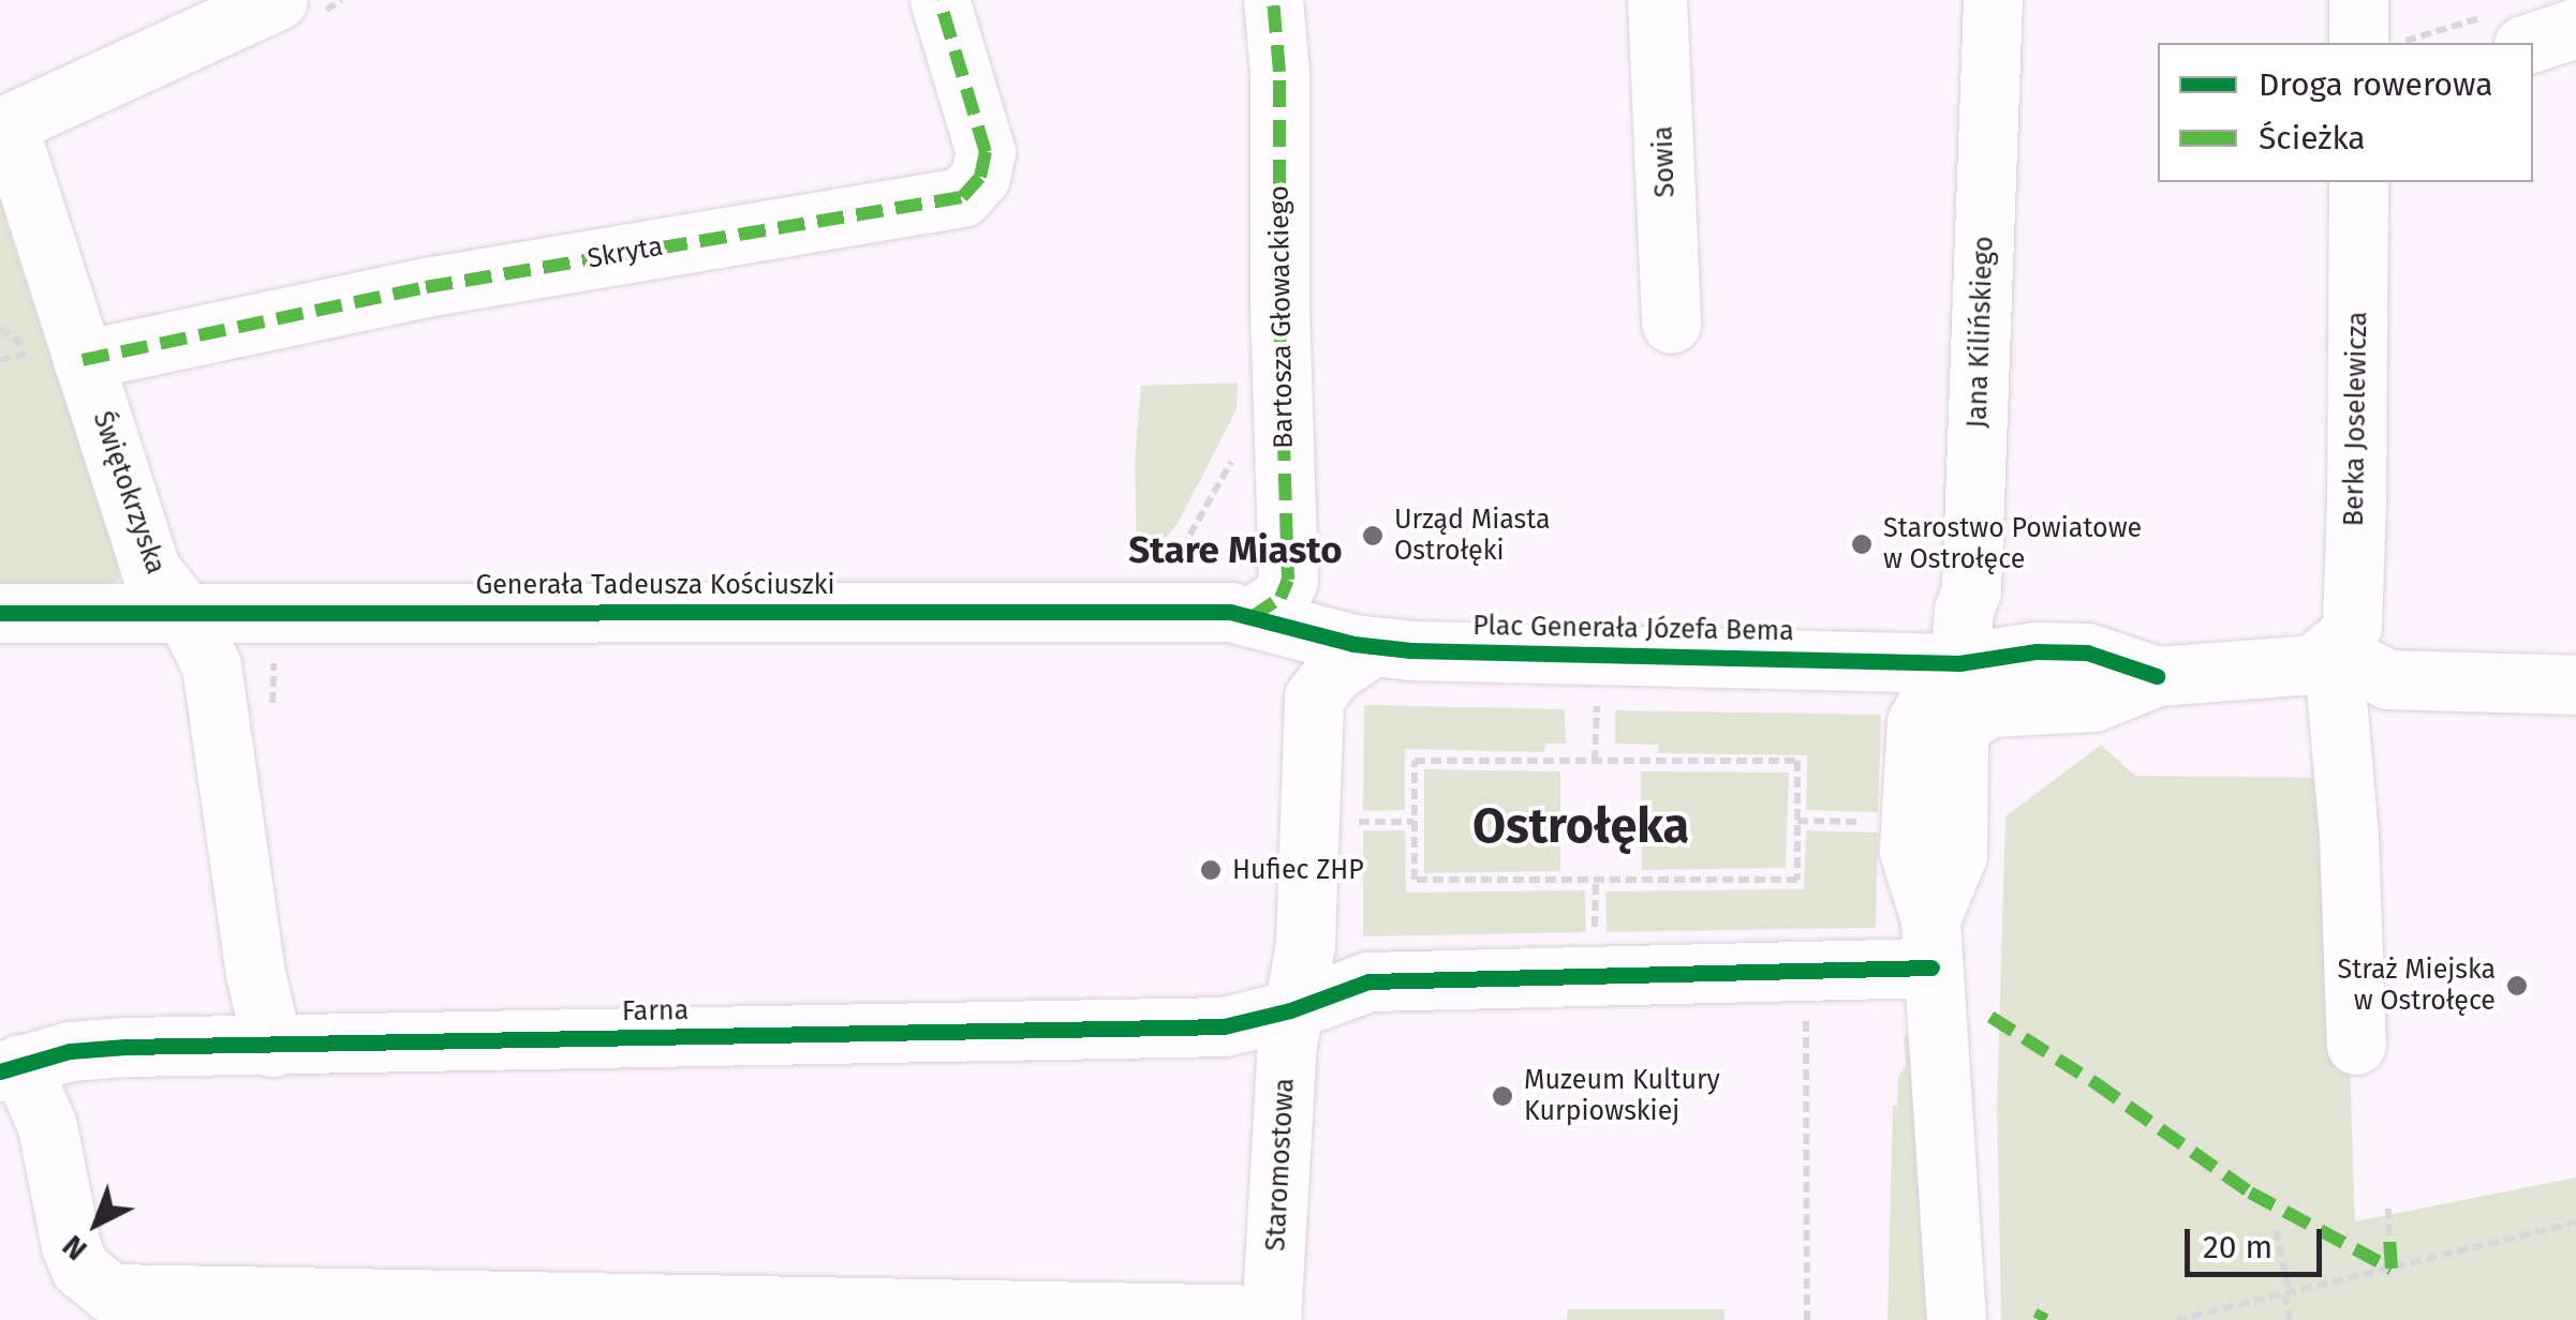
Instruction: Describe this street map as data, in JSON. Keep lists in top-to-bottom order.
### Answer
{
  "streets": {
    "street": [
      "Sowia",
      "Skryta",
      "Bartosza Głowackiego",
      "Jana Kilińskiego",
      "Berka Joselewicza",
      "Świętokrzyska",
      "Generała Tadeusza Kościuszki",
      "Plac Generała Józefa Bema",
      "Farna",
      "Staromostowa"
    ]
  },
  "crossings": [
    ["Skryta", "Świętokrzyska"],
    ["Bartosza Głowackiego", "Generała Tadeusza Kościuszki"],
    ["Jana Kilińskiego", "Plac Generała Józefa Bema"],
    ["Świętokrzyska", "Generała Tadeusza Kościuszki"],
    ["Świętokrzyska", "Farna"],
    ["Generała Tadeusza Kościuszki", "Plac Generała Józefa Bema"],
    ["Farna", "Staromostowa"]
  ],
  "districts": ["Stare Miasto", "Ostrołęka"],
  "places": [
    "Urząd Miasta Ostrołęki",
    "Starostwo Powiatowe w Ostrołęce",
    "Hufiec ZHP",
    "Straż Miejska w Ostrołęce",
    "Muzeum Kultury Kurpiowskiej"
  ],
  "legend": ["Droga rowerowa", "Ścieżka"],
  "scale_bar": "20 m",
  "north": "bottom left"
}
